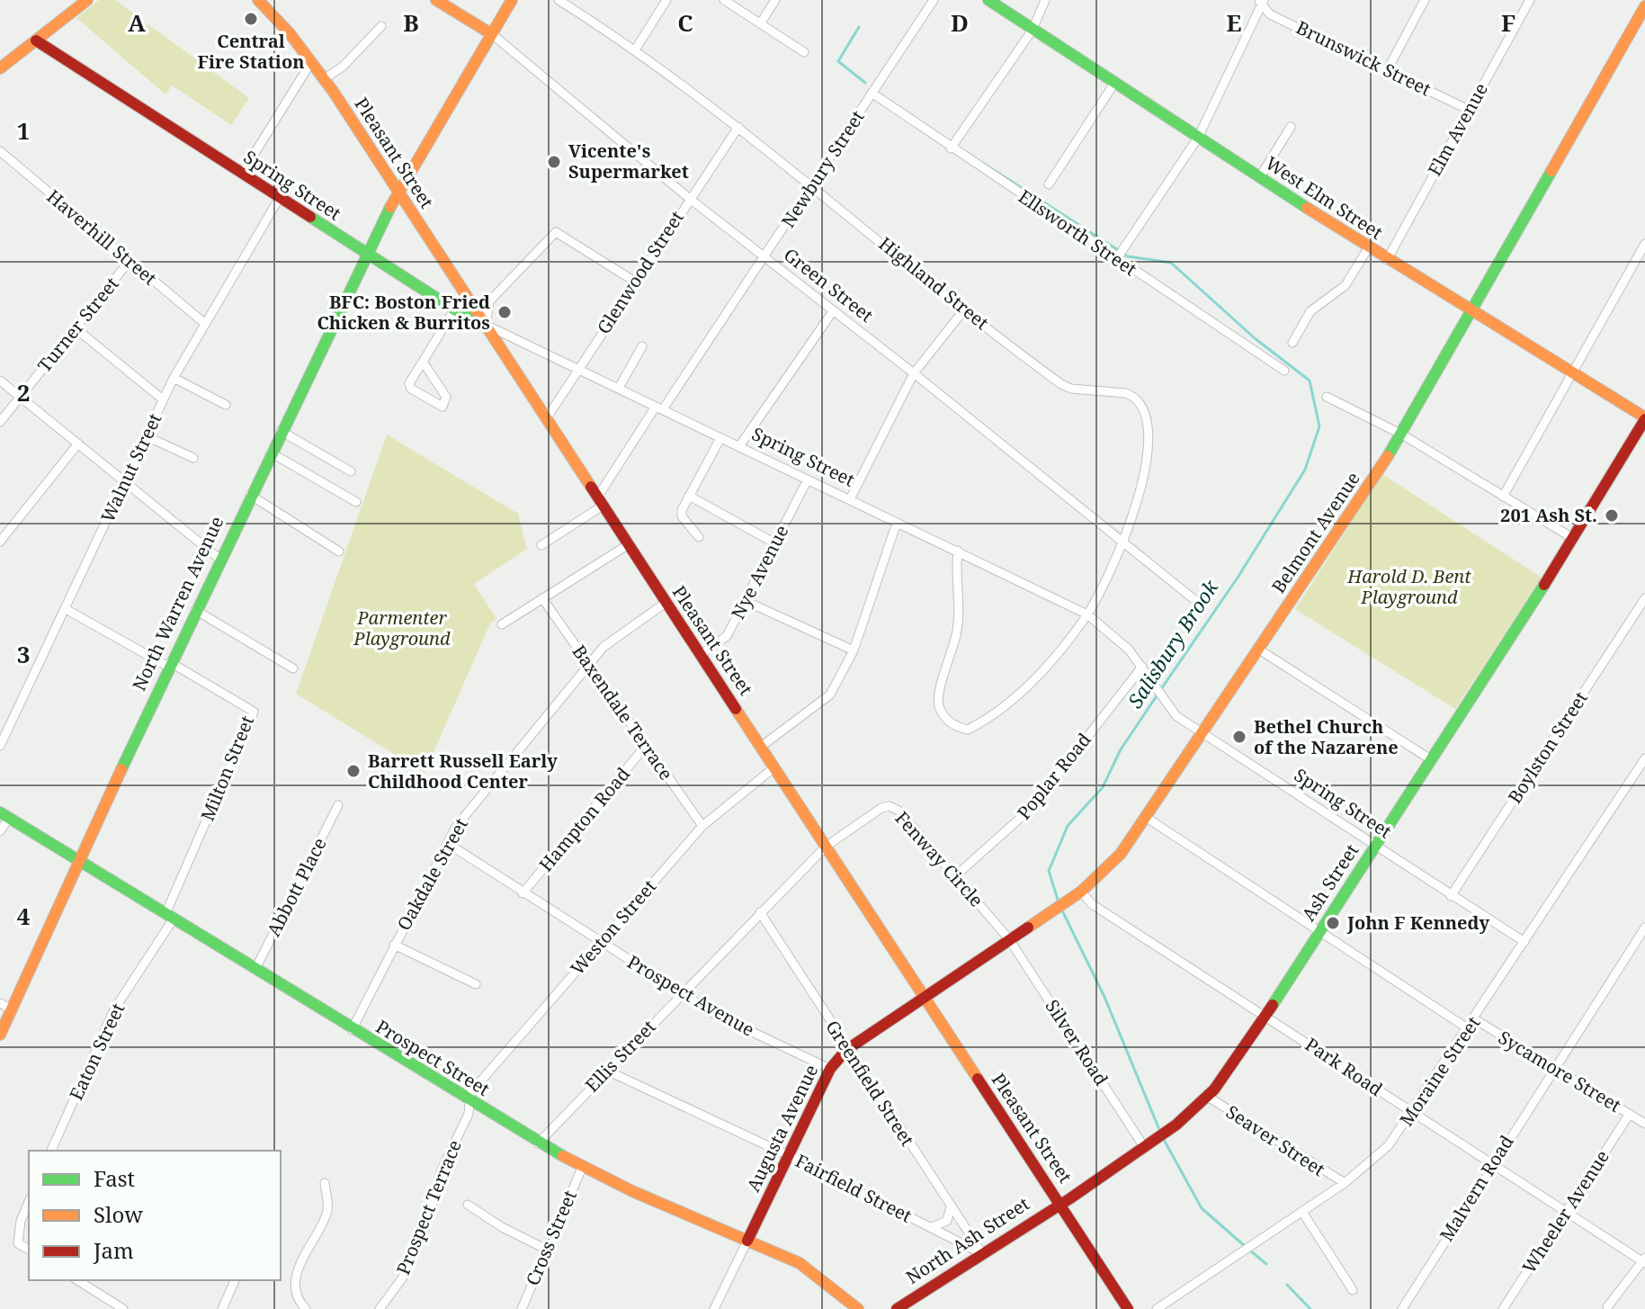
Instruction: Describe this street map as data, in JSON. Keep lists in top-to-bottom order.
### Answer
{
  "streets": {
    "street": [
      "Brunswick Street",
      "Elm Avenue",
      "Pleasant Street",
      "Newbury Street",
      "Spring Street",
      "West Elm Street",
      "Ellsworth Street",
      "Haverhill Street",
      "Glenwood Street",
      "Highland Street",
      "Green Street",
      "Turner Street",
      "Walnut Street",
      "Belmont Avenue",
      "Nye Avenue",
      "North Warren Avenue",
      "Baxendale Terrace",
      "Boylston Street",
      "Milton Street",
      "Poplar Road",
      "Hampton Road",
      "Fenway Circle",
      "Oakdale Street",
      "Ash Street",
      "Abbott Place",
      "Weston Street",
      "Prospect Avenue",
      "Silver Road",
      "Eaton Street",
      "Ellis Street",
      "Prospect Street",
      "Park Road",
      "Moraine Street",
      "Sycamore Street",
      "Greenfield Street",
      "Augusta Avenue",
      "Seaver Street",
      "Fairfield Street",
      "Malvern Road",
      "Prospect Terrace",
      "Wheeler Avenue",
      "Cross Street",
      "North Ash Street"
    ]
  },
  "crossings": [
    ["Brunswick Street", "Elm Avenue"],
    ["Elm Avenue", "West Elm Street"],
    ["Pleasant Street", "Newbury Street"],
    ["Pleasant Street", "Spring Street"],
    ["Pleasant Street", "Glenwood Street"],
    ["Pleasant Street", "Belmont Avenue"],
    ["Pleasant Street", "Nye Avenue"],
    ["Pleasant Street", "North Warren Avenue"],
    ["Pleasant Street", "Fenway Circle"],
    ["Pleasant Street", "Oakdale Street"],
    ["Pleasant Street", "Ash Street"],
    ["Pleasant Street", "Weston Street"],
    ["Pleasant Street", "Ellis Street"],
    ["Pleasant Street", "Augusta Avenue"],
    ["Pleasant Street", "North Ash Street"],
    ["Newbury Street", "Spring Street"],
    ["Newbury Street", "Ellsworth Street"],
    ["Newbury Street", "Highland Street"],
    ["Newbury Street", "Green Street"],
    ["Spring Street", "Glenwood Street"],
    ["Spring Street", "Highland Street"],
    ["Spring Street", "Walnut Street"],
    ["Spring Street", "Belmont Avenue"],
    ["Spring Street", "Nye Avenue"],
    ["Spring Street", "North Warren Avenue"],
    ["Spring Street", "Boylston Street"],
    ["Spring Street", "Poplar Road"],
    ["Spring Street", "Ash Street"],
    ["Spring Street", "Moraine Street"],
    ["West Elm Street", "Belmont Avenue"],
    ["West Elm Street", "Ash Street"],
    ["Haverhill Street", "Turner Street"],
    ["Haverhill Street", "Walnut Street"],
    ["Glenwood Street", "Highland Street"],
    ["Glenwood Street", "Green Street"],
    ["Highland Street", "Green Street"],
    ["Green Street", "North Warren Avenue"],
    ["Belmont Avenue", "Fenway Circle"],
    ["Belmont Avenue", "Silver Road"],
    ["Belmont Avenue", "Park Road"],
    ["Belmont Avenue", "Augusta Avenue"],
    ["North Warren Avenue", "Milton Street"],
    ["North Warren Avenue", "Prospect Street"],
    ["Baxendale Terrace", "Hampton Road"],
    ["Baxendale Terrace", "Oakdale Street"],
    ["Baxendale Terrace", "Weston Street"],
    ["Milton Street", "Eaton Street"],
    ["Milton Street", "Prospect Street"],
    ["Poplar Road", "Fenway Circle"],
    ["Hampton Road", "Prospect Avenue"],
    ["Fenway Circle", "Silver Road"],
    ["Fenway Circle", "Ellis Street"],
    ["Oakdale Street", "Prospect Avenue"],
    ["Oakdale Street", "Prospect Street"],
    ["Ash Street", "Silver Road"],
    ["Ash Street", "Park Road"],
    ["Ash Street", "Seaver Street"],
    ["Ash Street", "North Ash Street"],
    ["Abbott Place", "Prospect Street"],
    ["Weston Street", "Prospect Avenue"],
    ["Weston Street", "Prospect Street"],
    ["Weston Street", "Prospect Terrace"],
    ["Prospect Avenue", "Ellis Street"],
    ["Prospect Avenue", "Augusta Avenue"],
    ["Eaton Street", "Prospect Street"],
    ["Ellis Street", "Prospect Street"],
    ["Ellis Street", "Greenfield Street"],
    ["Ellis Street", "Fairfield Street"],
    ["Prospect Street", "Augusta Avenue"],
    ["Prospect Street", "Prospect Terrace"],
    ["Prospect Street", "Cross Street"],
    ["Park Road", "Moraine Street"],
    ["Park Road", "Malvern Road"],
    ["Park Road", "Wheeler Avenue"],
    ["Moraine Street", "Sycamore Street"],
    ["Moraine Street", "Seaver Street"],
    ["Sycamore Street", "Malvern Road"],
    ["Sycamore Street", "Wheeler Avenue"],
    ["Greenfield Street", "Augusta Avenue"],
    ["Greenfield Street", "Fairfield Street"],
    ["Greenfield Street", "North Ash Street"],
    ["Augusta Avenue", "Fairfield Street"],
    ["Fairfield Street", "North Ash Street"]
  ],
  "water": ["Salisbury Brook"],
  "parks": ["Harold D. Bent Playground", "Parmenter Playground"],
  "places": [
    "Central Fire Station",
    "Vicente's Supermarket",
    "BFC: Boston Fried Chicken & Burritos",
    "201 Ash St.",
    "Bethel Church of the Nazarene",
    "Barrett Russell Early Childhood Center",
    "John F Kennedy"
  ],
  "legend": ["Fast", "Slow", "Jam"],
  "grid": {
    "columns": [
      "A",
      "B",
      "C",
      "D",
      "E",
      "F"
    ],
    "rows": [
      "1",
      "2",
      "3",
      "4"
    ]
  }
}
